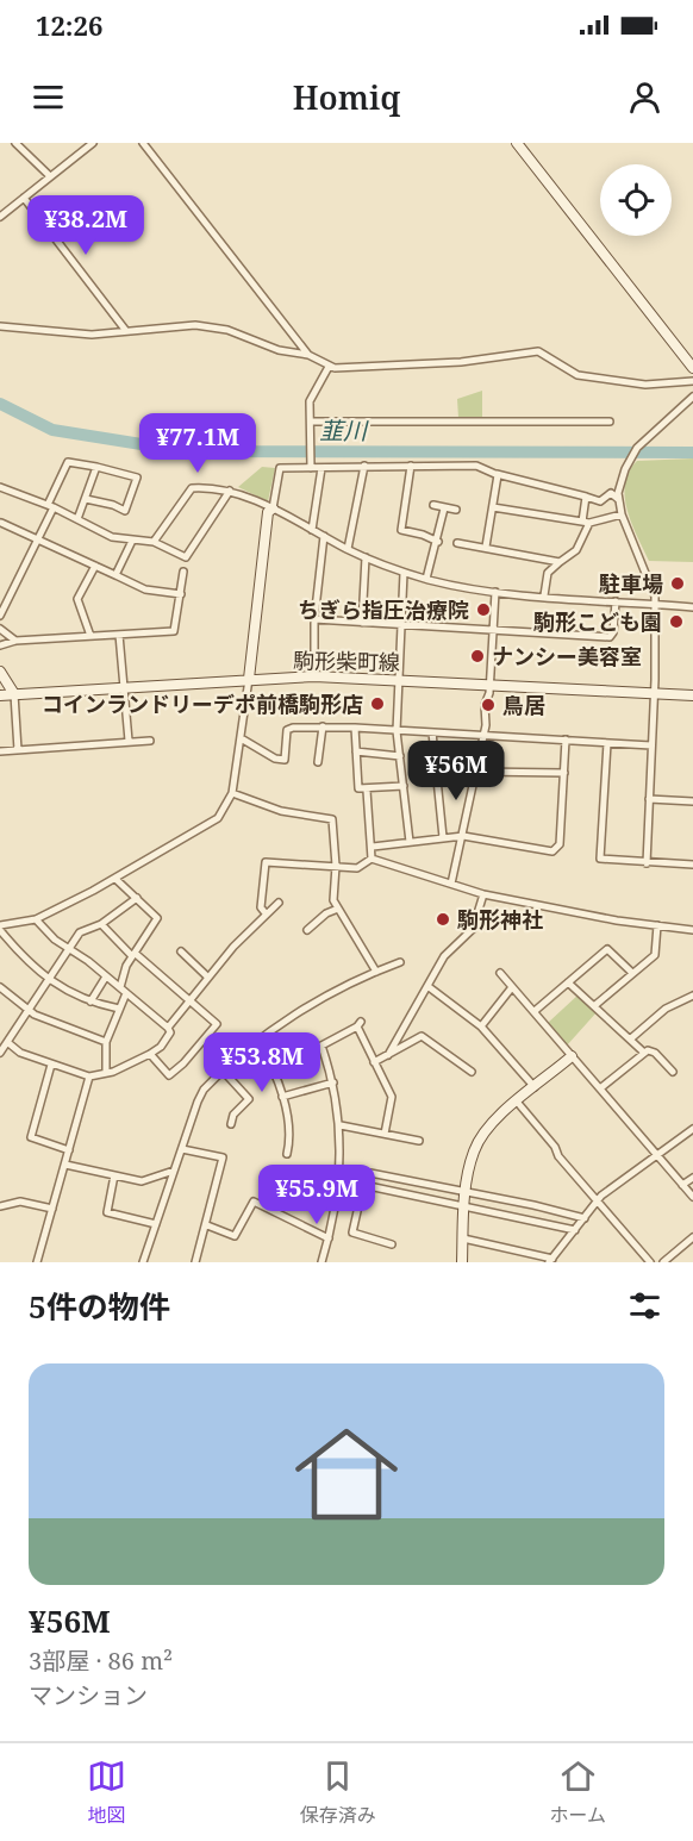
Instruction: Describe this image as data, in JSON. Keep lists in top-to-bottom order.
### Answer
{
  "streets": {
    "street": ["駒形柴町線"]
  },
  "water": ["韮川"],
  "places": [
    "駐車場",
    "ちぎら指圧治療院",
    "駒形こども園",
    "ナンシー美容室",
    "コインランドリーデポ前橋駒形店",
    "鳥居",
    "駒形神社"
  ],
  "page": {
    "status": "12:26",
    "header": "Homiq",
    "price": [
      "¥38.2M",
      "¥77.1M",
      "¥56M",
      "¥53.8M",
      "¥55.9M"
    ],
    "heading": "5件の物件",
    "list": [
      {
        "name": "¥56M",
        "note": "3部屋 · 86 m² · マンション"
      }
    ],
    "tabs": ["地図", "保存済み", "ホーム"]
  }
}
